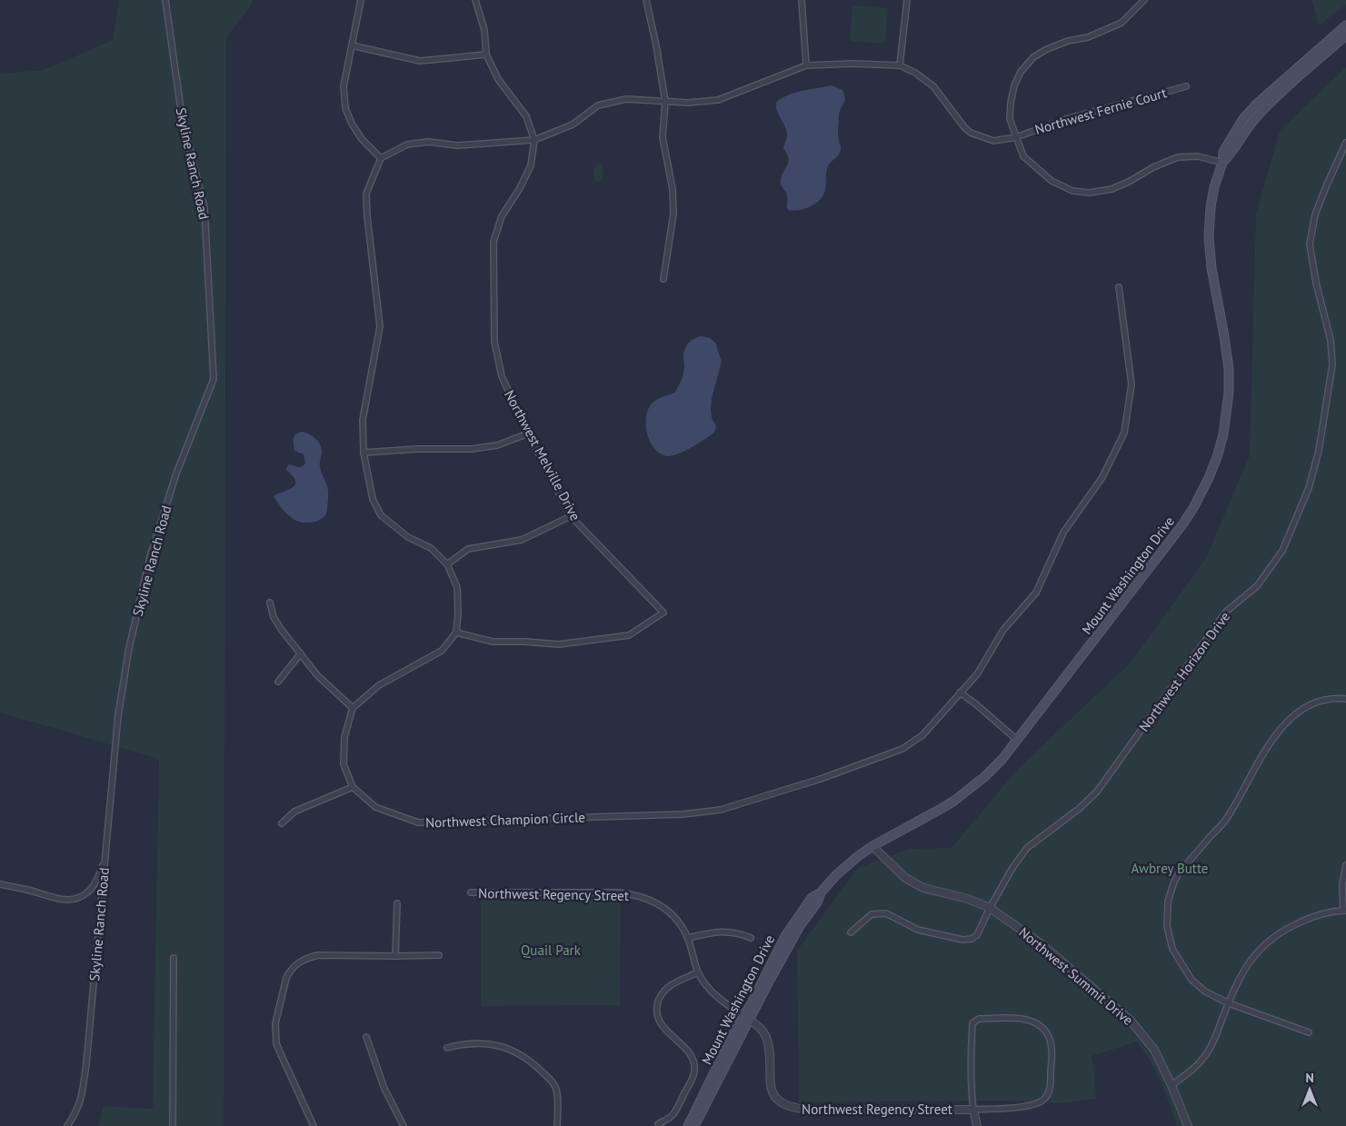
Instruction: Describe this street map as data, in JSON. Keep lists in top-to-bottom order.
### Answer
{
  "streets": {
    "main road": ["Mount Washington Drive"],
    "street": [
      "Northwest Fernie Court",
      "Skyline Ranch Road",
      "Northwest Melville Drive",
      "Northwest Horizon Drive",
      "Northwest Champion Circle",
      "Northwest Regency Street",
      "Northwest Summit Drive"
    ]
  },
  "crossings": [
    ["Mount Washington Drive", "Northwest Regency Street"],
    ["Mount Washington Drive", "Northwest Summit Drive"],
    ["Northwest Horizon Drive", "Northwest Summit Drive"]
  ],
  "parks": ["Awbrey Butte", "Quail Park"],
  "north": "top"
}
